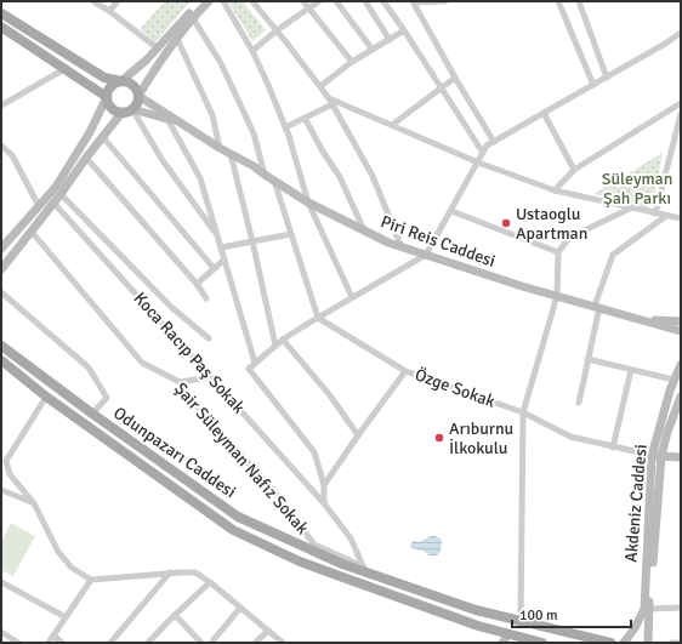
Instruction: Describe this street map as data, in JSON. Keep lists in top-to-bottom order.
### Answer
{
  "streets": {
    "main road": ["Piri Reis Caddesi", "Odunpazarı Caddesi", "Akdeniz Caddesi"],
    "street": ["Koca Racıp Paş Sokak", "Özge Sokak", "Şair Süleyman Nafız Sokak"]
  },
  "crossings": [
    ["Koca Racıp Paş Sokak", "Odunpazarı Caddesi"],
    ["Koca Racıp Paş Sokak", "Şair Süleyman Nafız Sokak"],
    ["Özge Sokak", "Akdeniz Caddesi"],
    ["Odunpazarı Caddesi", "Şair Süleyman Nafız Sokak"]
  ],
  "parks": ["Süleyman Şah Parkı"],
  "places": ["Ustaoglu Apartman", "Arıburnu İlkokulu"],
  "scale_bar": "100 m"
}
